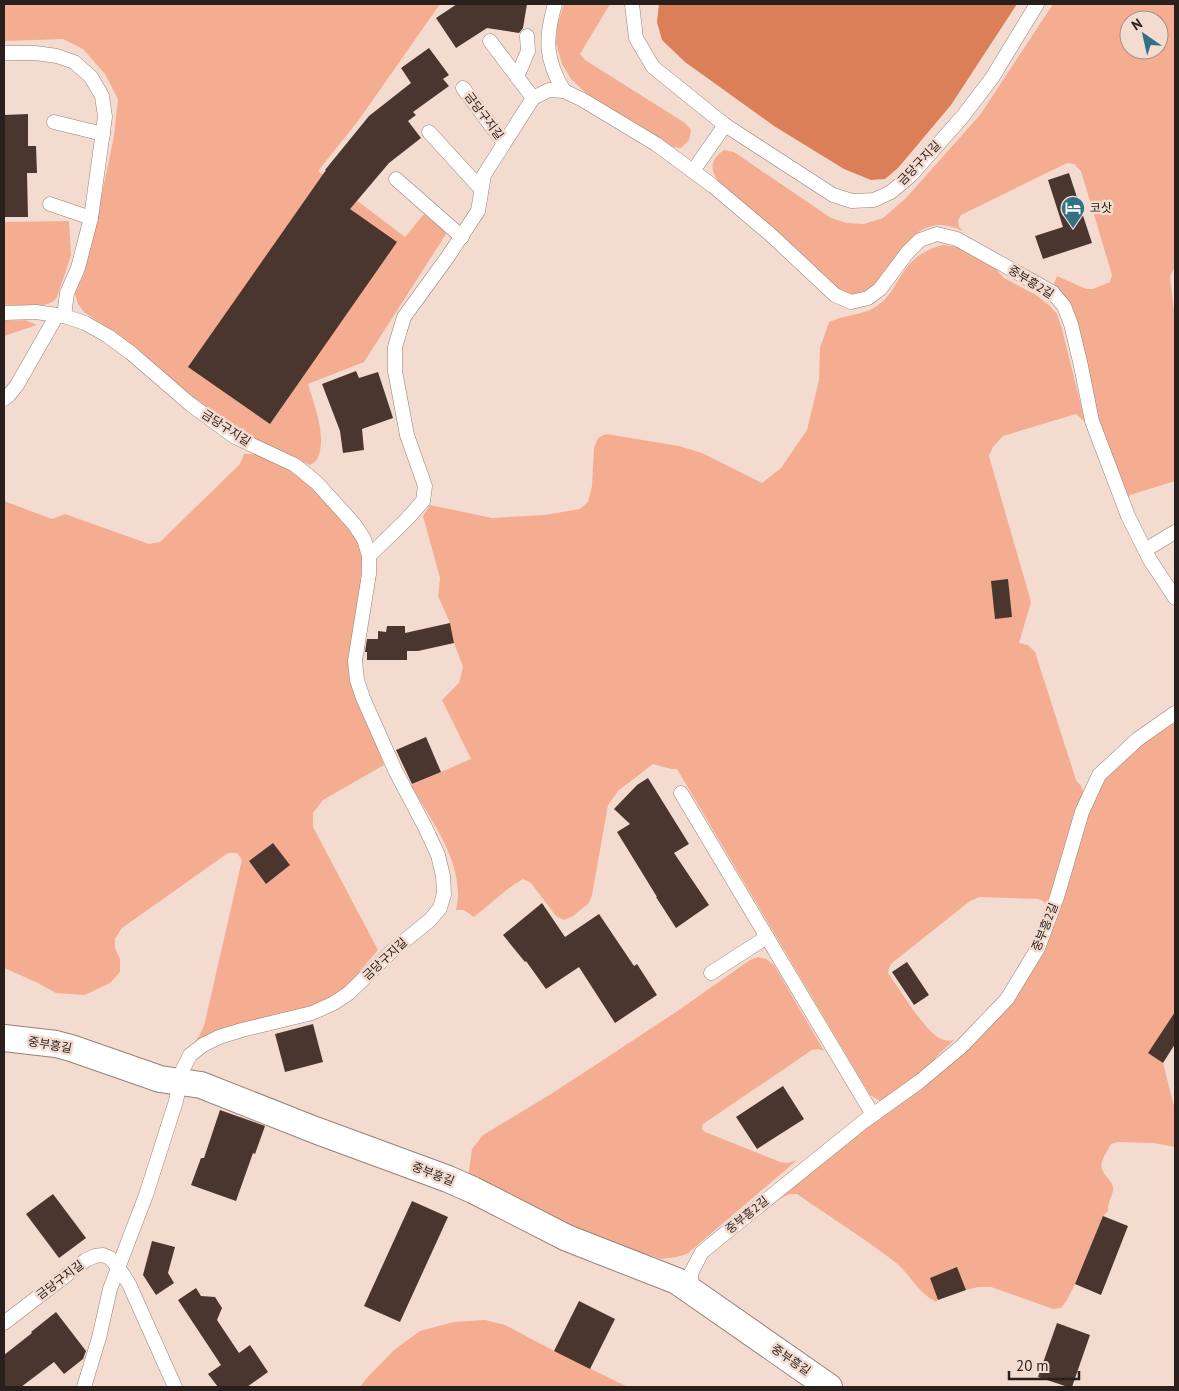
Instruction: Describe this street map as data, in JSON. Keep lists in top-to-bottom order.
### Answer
{
  "streets": {
    "street": ["중부흥길"],
    "lane": ["금당구지길", "중부흥2길"]
  },
  "crossings": [
    ["금당구지길", "중부흥길"],
    ["중부흥2길", "중부흥길"]
  ],
  "places": {
    "hotel": ["코삿"]
  },
  "scale_bar": "20 m",
  "north": "top left"
}
